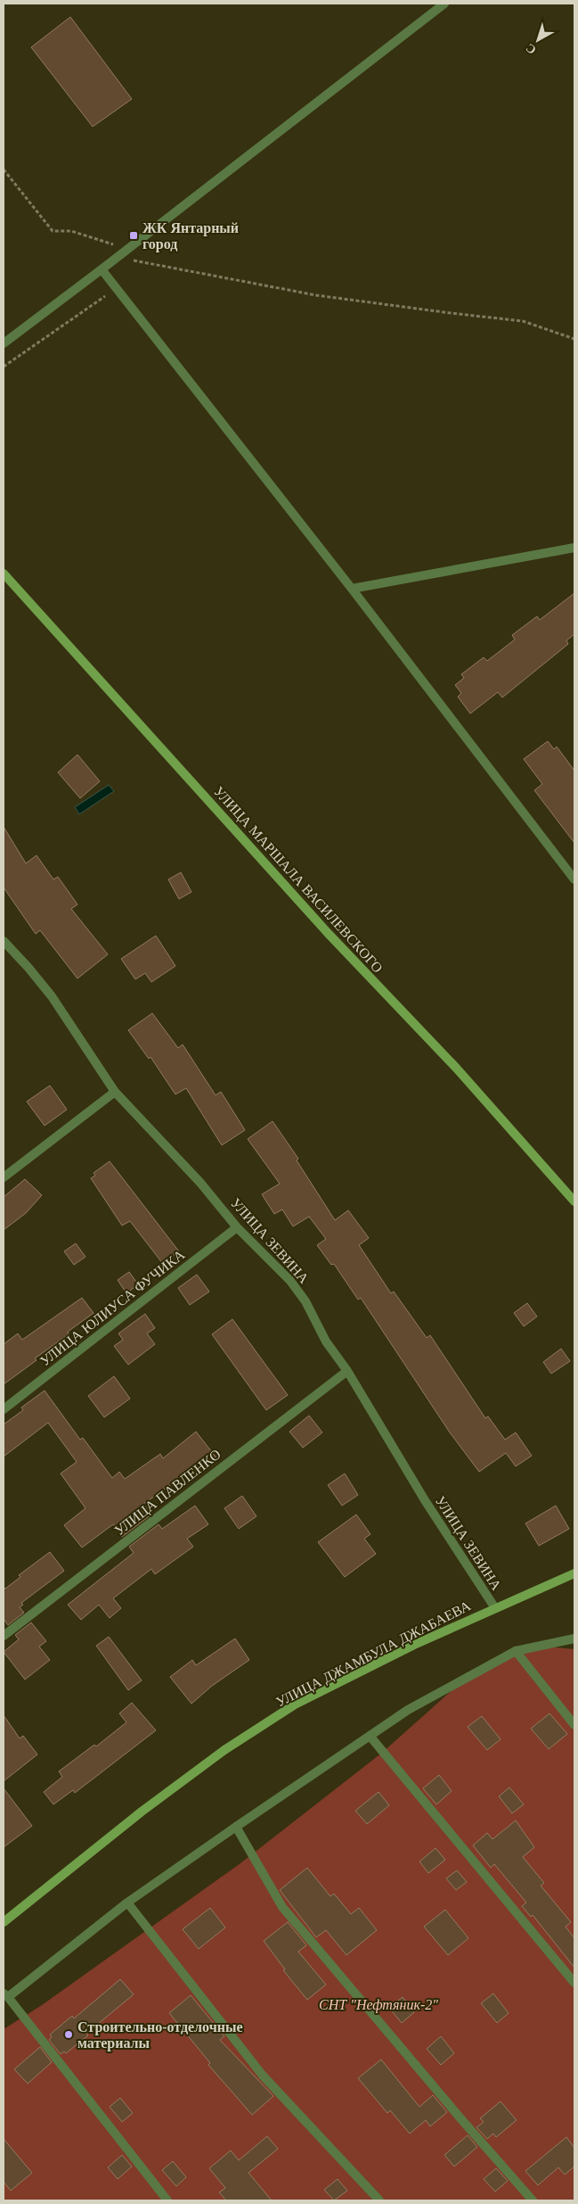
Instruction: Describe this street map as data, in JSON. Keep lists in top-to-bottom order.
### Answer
{
  "streets": {
    "main road": ["УЛИЦА МАРШАЛА ВАСИЛЕВСКОГО", "УЛИЦА ДЖАМБУЛА ДЖАБАЕВА"],
    "street": ["УЛИЦА ЗЕВИНА", "УЛИЦА ЮЛИУСА ФУЧИКА", "УЛИЦА ПАВЛЕНКО"]
  },
  "crossings": [
    ["УЛИЦА ЗЕВИНА", "УЛИЦА ЮЛИУСА ФУЧИКА"],
    ["УЛИЦА ЗЕВИНА", "УЛИЦА ПАВЛЕНКО"],
    ["УЛИЦА ЗЕВИНА", "УЛИЦА ДЖАМБУЛА ДЖАБАЕВА"]
  ],
  "parks": ["СНТ \"Нефтяник-2\""],
  "places": {
    "transit": ["ЖК Янтарный город"],
    "other": ["Строительно-отделочные материалы"]
  },
  "north": "bottom left"
}
